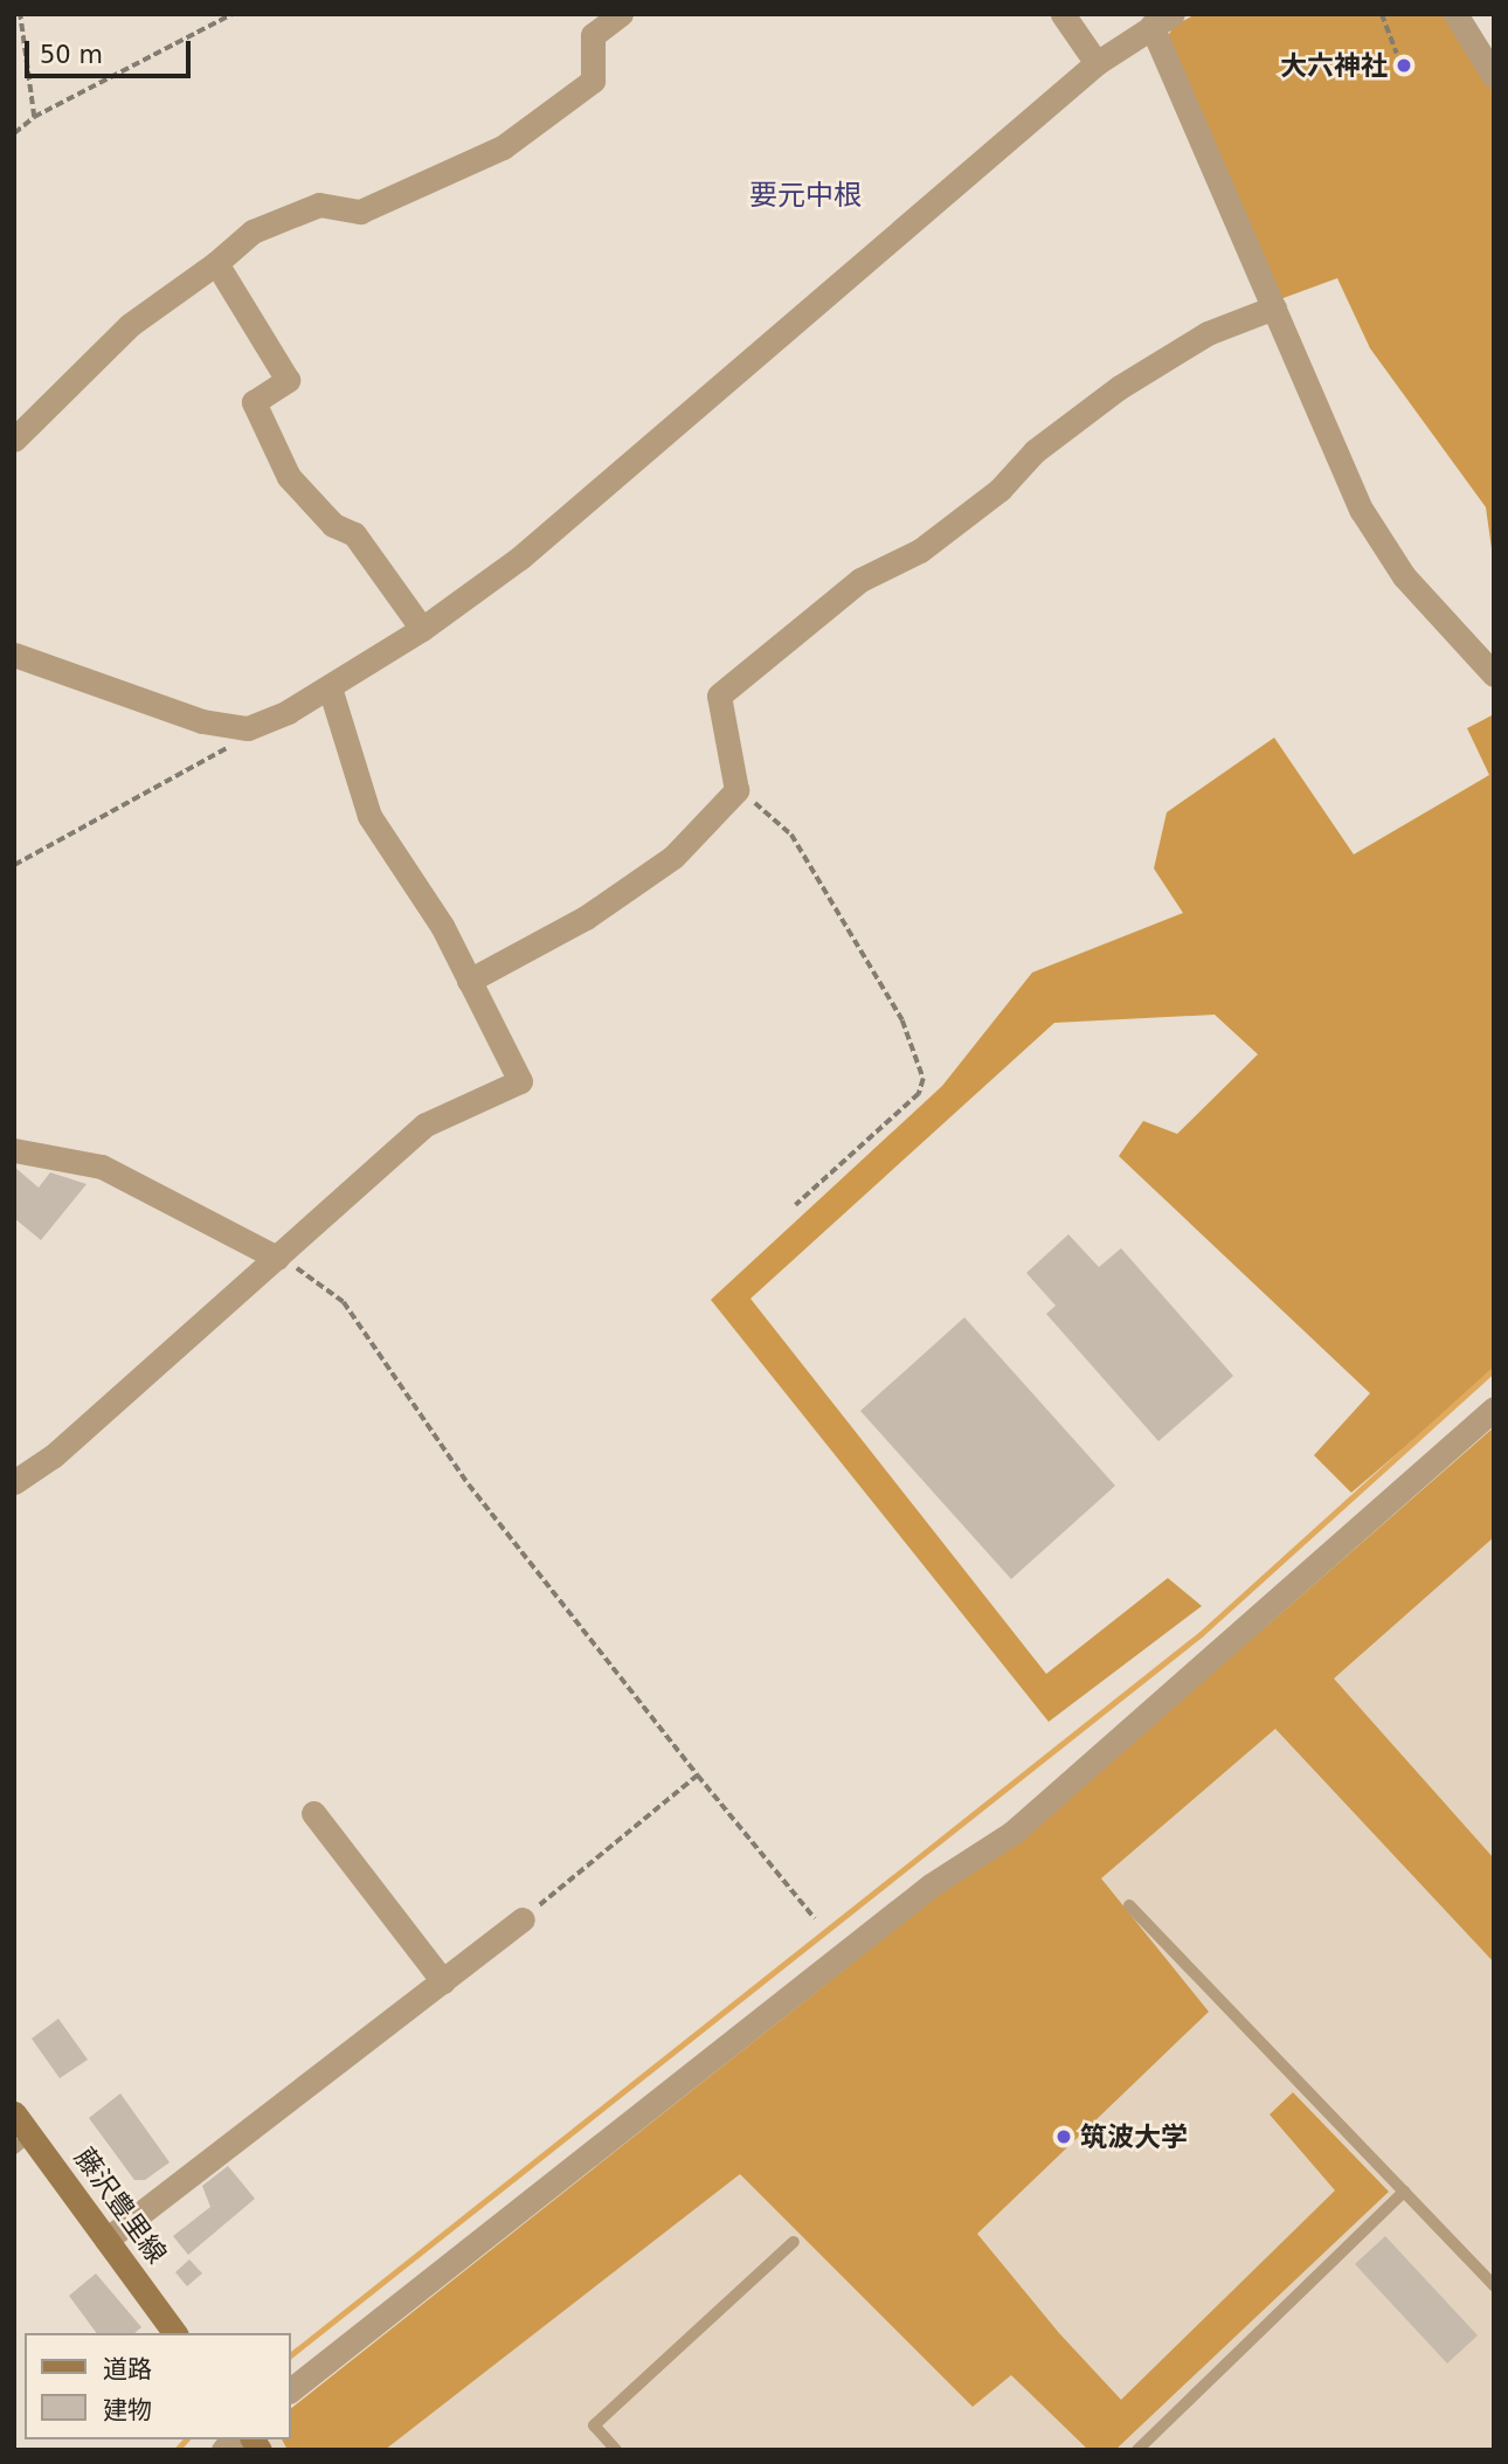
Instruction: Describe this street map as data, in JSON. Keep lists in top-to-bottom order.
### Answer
{
  "streets": {
    "main road": ["藤沢豊里線"]
  },
  "districts": ["要元中根"],
  "places": ["大六神社", "筑波大学"],
  "legend": ["道路", "建物"],
  "scale_bar": "50 m"
}
